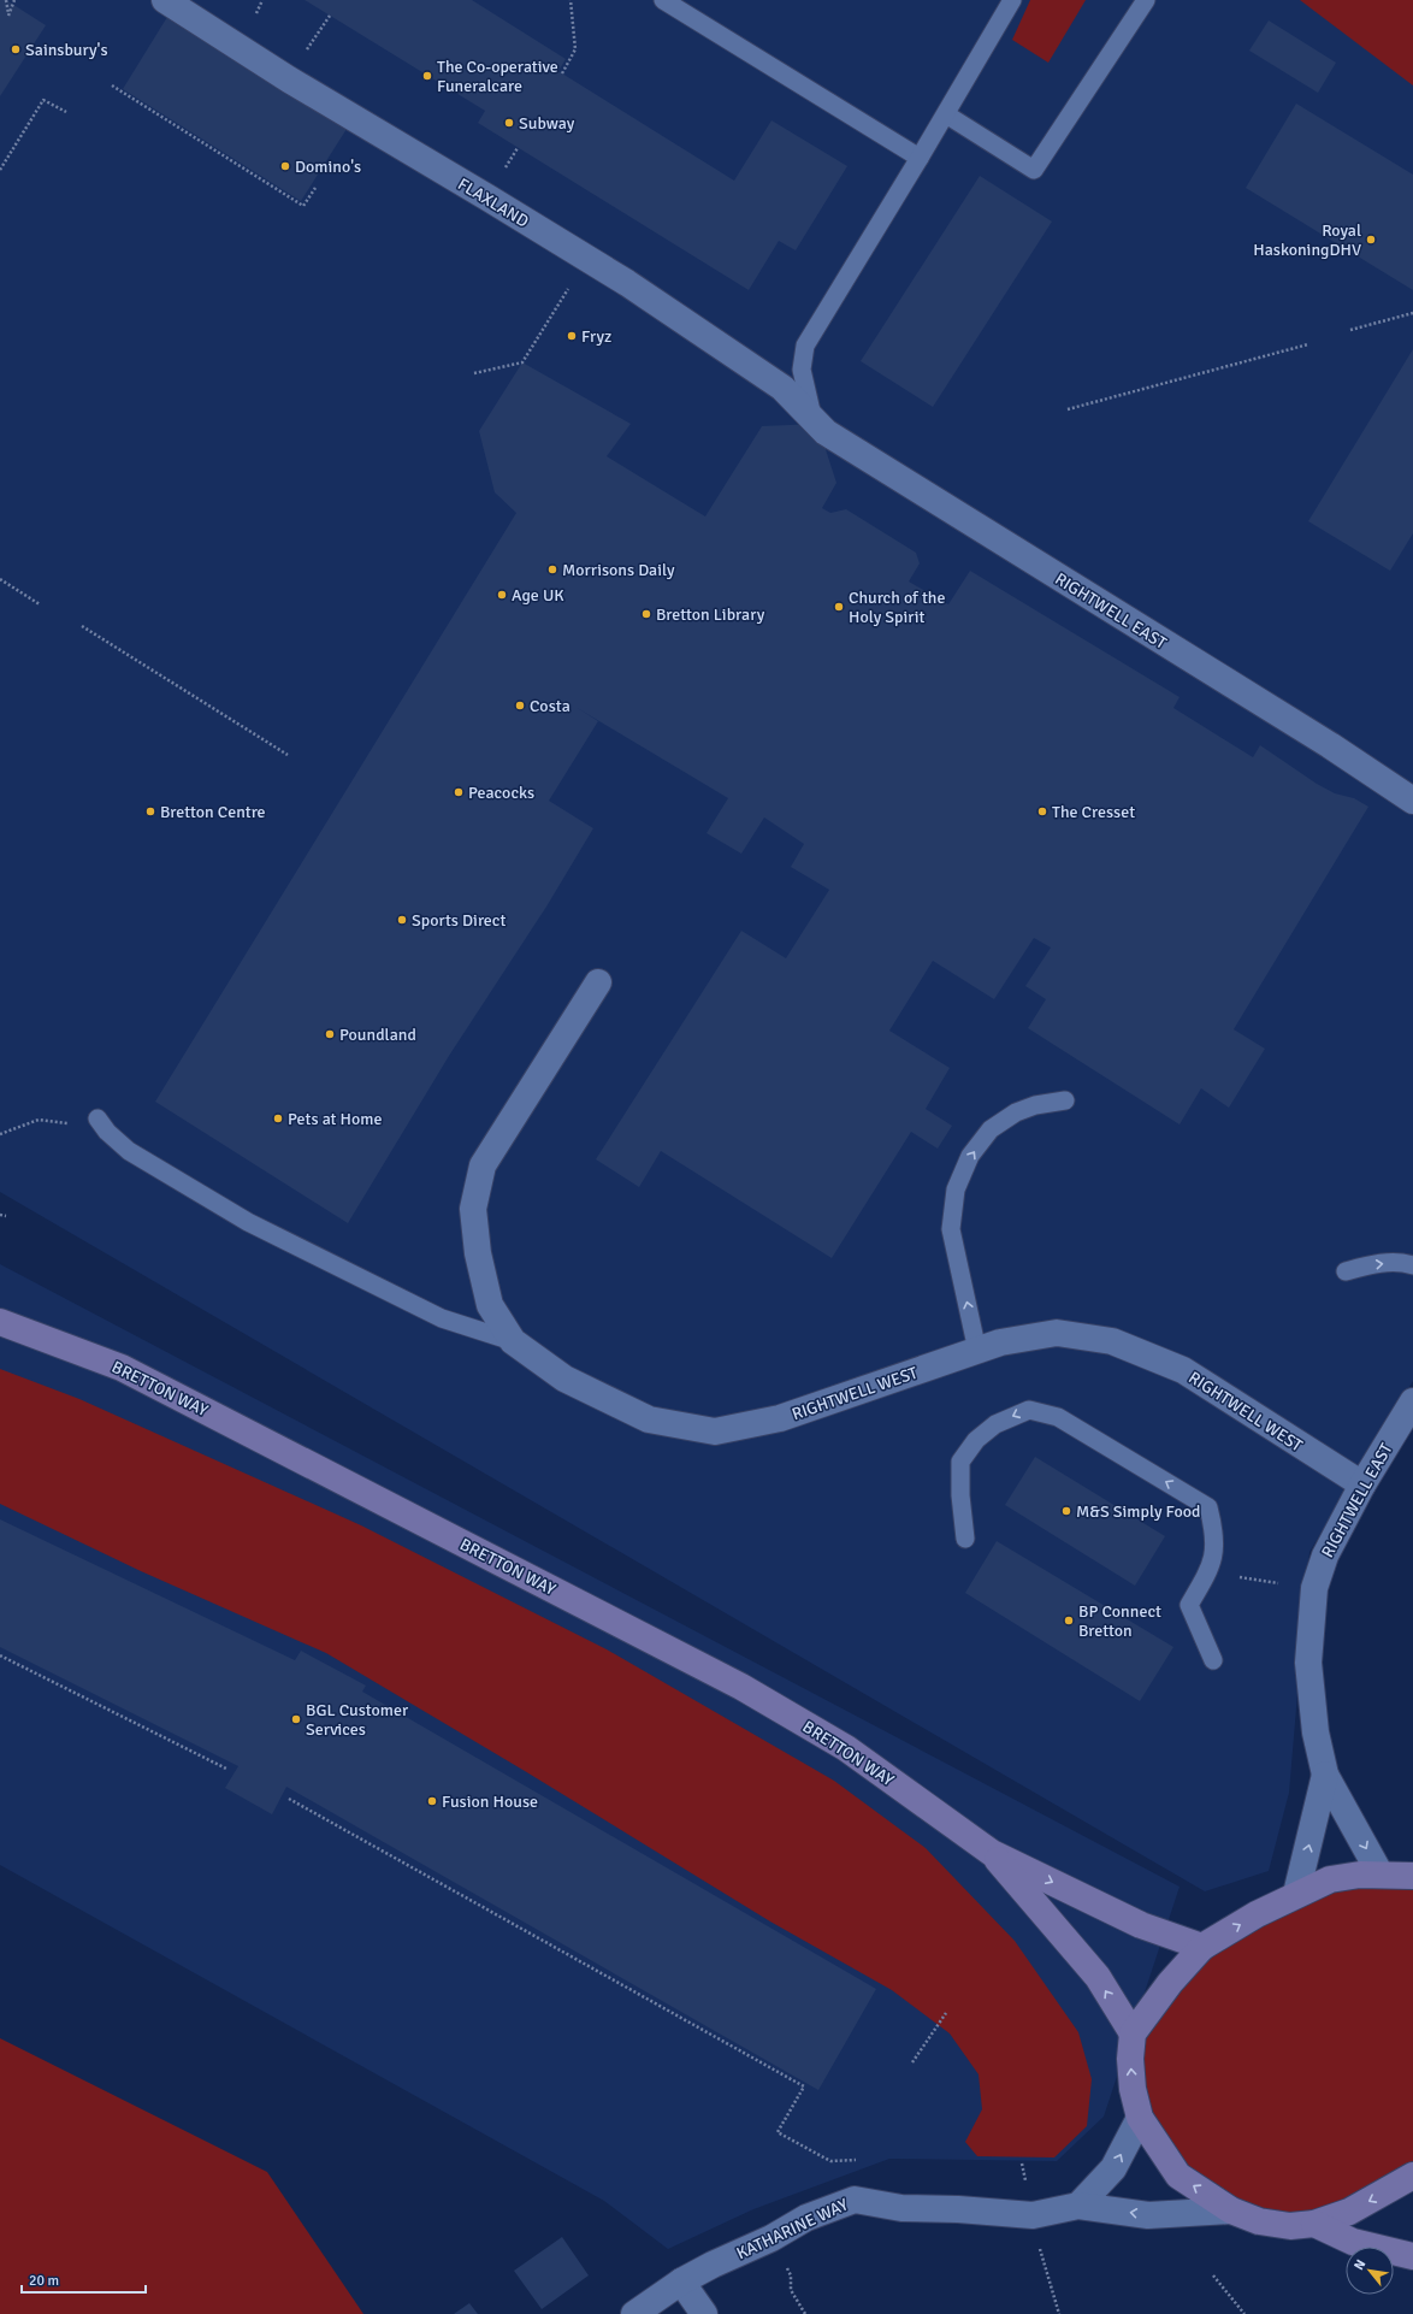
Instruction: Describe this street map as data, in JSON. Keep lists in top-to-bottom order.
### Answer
{
  "streets": {
    "street": [
      "FLAXLAND",
      "RIGHTWELL EAST",
      "BRETTON WAY",
      "RIGHTWELL WEST",
      "KATHARINE WAY"
    ]
  },
  "crossings": [
    ["FLAXLAND", "RIGHTWELL EAST"],
    ["RIGHTWELL EAST", "RIGHTWELL WEST"]
  ],
  "places": [
    "Sainsbury's",
    "The Co-operative Funeralcare",
    "Subway",
    "Domino's",
    "Royal HaskoningDHV",
    "Fryz",
    "Morrisons Daily",
    "Age UK",
    "Church of the Holy Spirit",
    "Bretton Library",
    "Costa",
    "Peacocks",
    "Bretton Centre",
    "The Cresset",
    "Sports Direct",
    "Poundland",
    "Pets at Home",
    "M&S Simply Food",
    "BP Connect Bretton",
    "BGL Customer Services",
    "Fusion House"
  ],
  "scale_bar": "20 m",
  "north": "top left"
}
